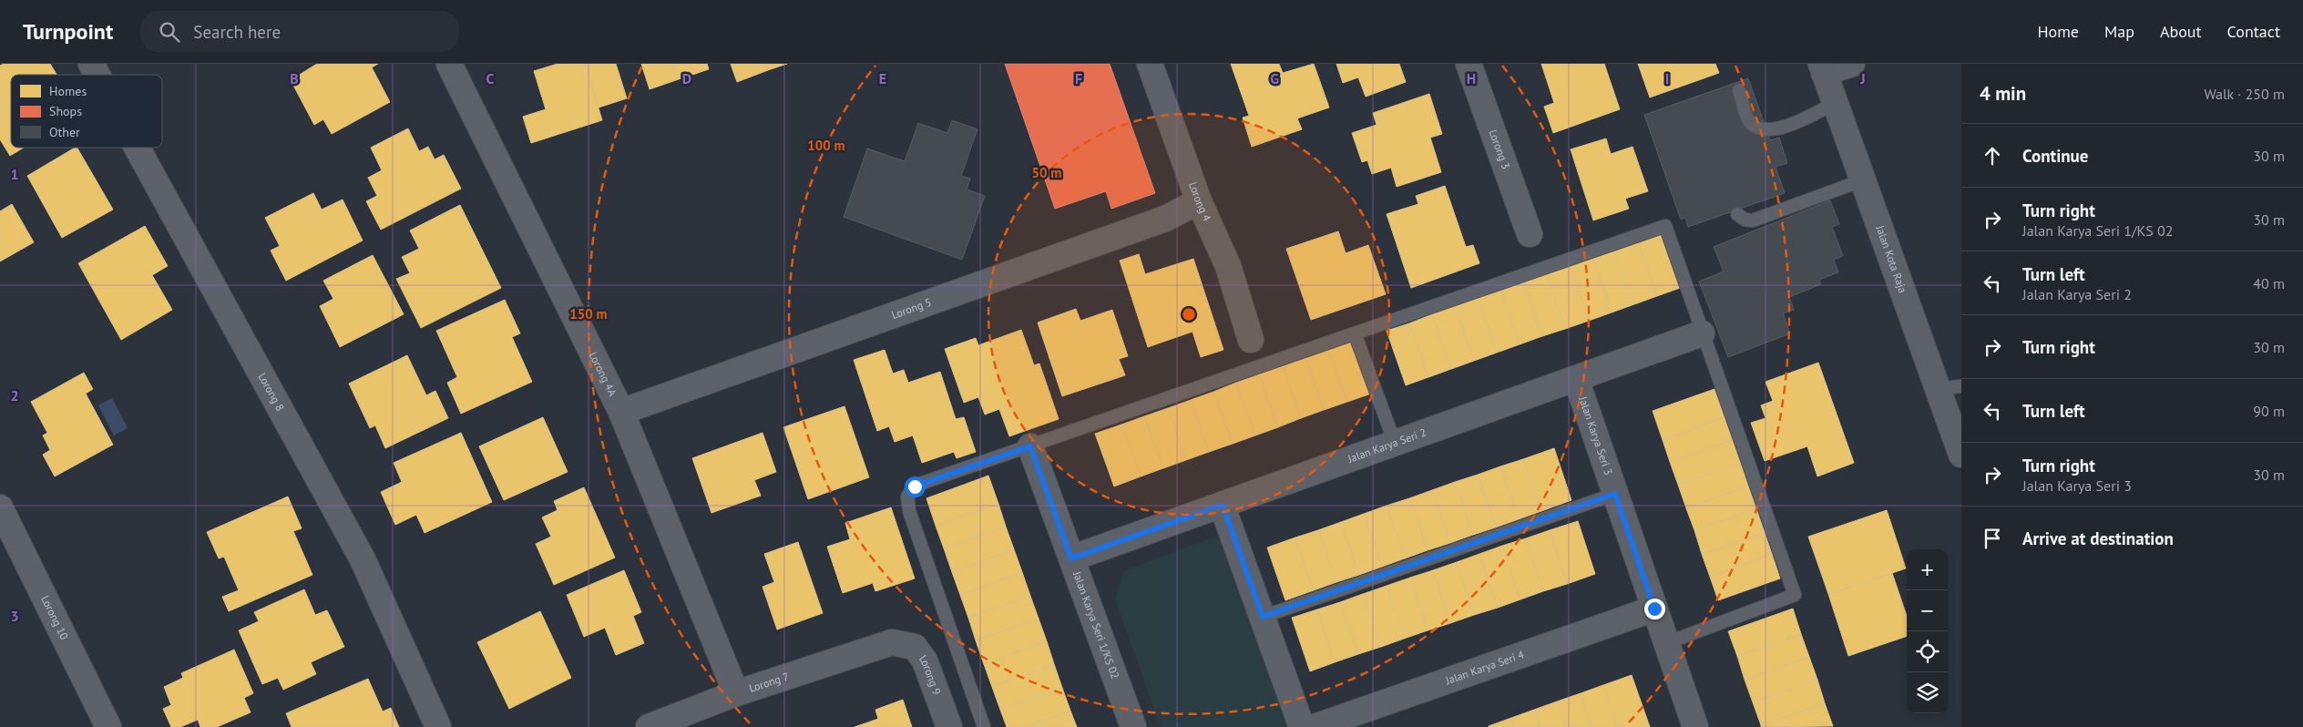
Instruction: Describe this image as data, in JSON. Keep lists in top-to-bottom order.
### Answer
{
  "streets": {
    "main road": ["Jalan Kota Raja"],
    "street": [
      "Lorong 3",
      "Lorong 4",
      "Lorong 5",
      "Lorong 4A",
      "Lorong 8",
      "Jalan Karya Seri 3",
      "Jalan Karya Seri 2",
      "Lorong 10",
      "Jalan Karya Seri 1/KS 02",
      "Jalan Karya Seri 4",
      "Lorong 9",
      "Lorong 7"
    ]
  },
  "crossings": [
    ["Lorong 4", "Lorong 5"],
    ["Lorong 5", "Lorong 4A"],
    ["Lorong 4A", "Lorong 7"],
    ["Jalan Karya Seri 3", "Jalan Karya Seri 2"],
    ["Jalan Karya Seri 3", "Jalan Karya Seri 4"],
    ["Jalan Karya Seri 2", "Jalan Karya Seri 1/KS 02"],
    ["Lorong 9", "Lorong 7"]
  ],
  "legend": ["Homes", "Shops", "Other"],
  "page": {
    "header": "Turnpoint",
    "search": "Search here",
    "nav": [
      "Home",
      "Map",
      "About",
      "Contact"
    ],
    "heading": ["4 min", "Walk · 250 m"],
    "list": [
      ["Continue", "30 m"],
      ["Turn right", "Jalan Karya Seri 1/KS 02", "30 m"],
      ["Turn left", "Jalan Karya Seri 2", "40 m"],
      ["Turn right", "30 m"],
      ["Turn left", "90 m"],
      ["Turn right", "Jalan Karya Seri 3", "30 m"],
      "Arrive at destination"
    ],
    "map_buttons": ["+", "−"]
  },
  "grid": {
    "columns": [
      "B",
      "C",
      "D",
      "E",
      "F",
      "G",
      "H",
      "I",
      "J"
    ],
    "rows": ["1", "2", "3"]
  },
  "rings": ["100 m", "50 m", "150 m"]
}
